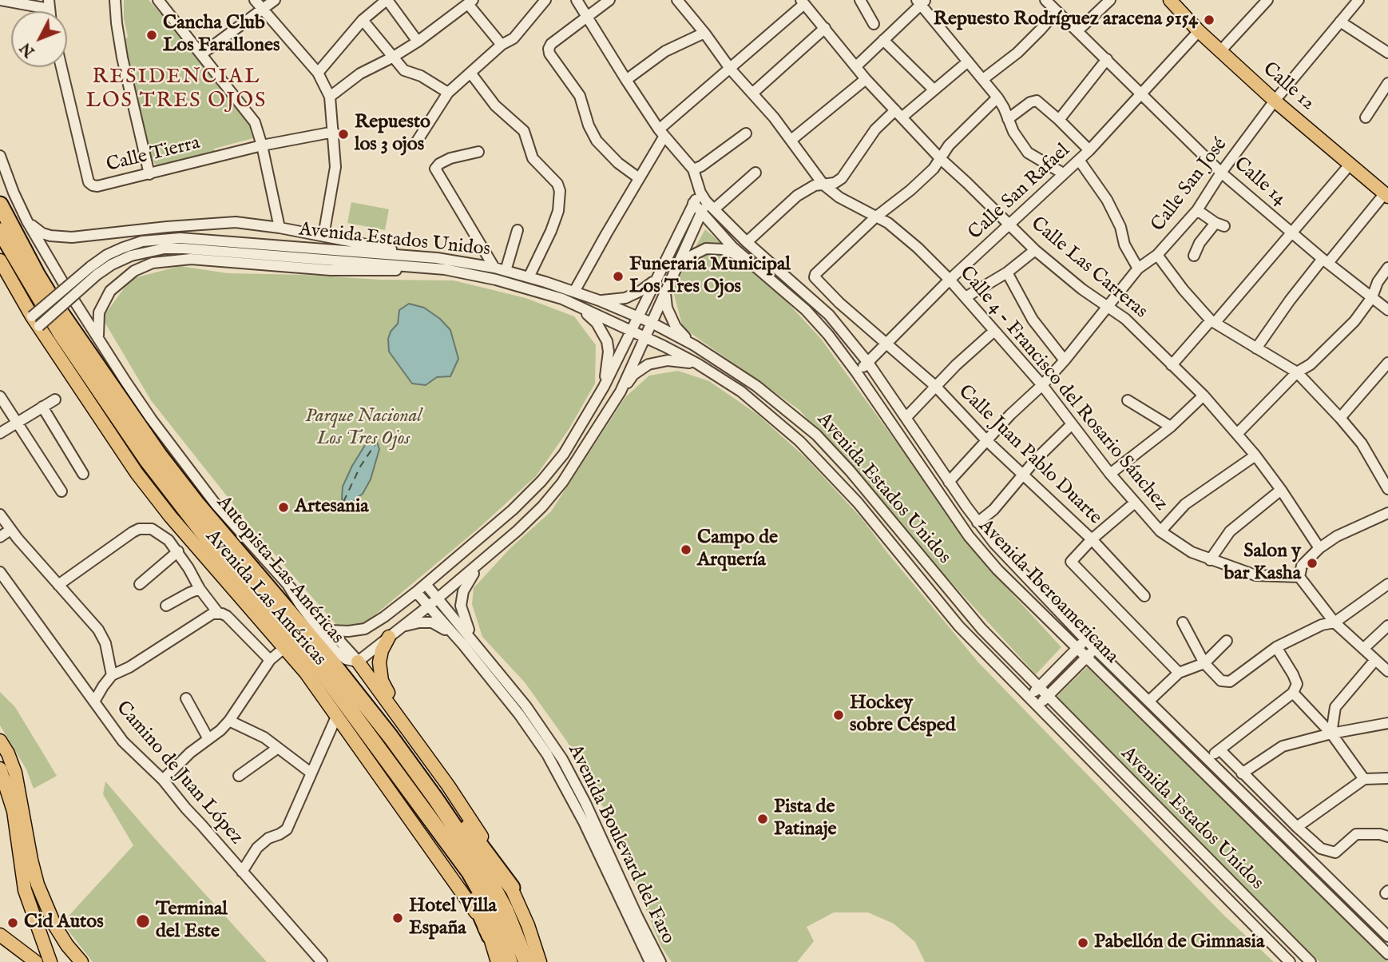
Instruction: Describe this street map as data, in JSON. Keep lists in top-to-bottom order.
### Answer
{
  "streets": {
    "highway": ["Autopista Las Américas"],
    "main road": ["Calle 12", "Avenida Las Américas"],
    "street": [
      "Calle Tierra",
      "Calle 14",
      "Calle San José",
      "Calle San Rafael",
      "Avenida Estados Unidos",
      "Calle Las Carreras",
      "Calle 4 - Francisco del Rosario Sánchez",
      "Calle Juan Pablo Duarte",
      "Avenida Iberoamericana",
      "Camino de Juan López",
      "Avenida Boulevard del Faro"
    ]
  },
  "crossings": [
    ["Calle 12", "Calle San José"],
    ["Calle 12", "Calle San Rafael"],
    ["Calle 14", "Calle San José"],
    ["Calle 14", "Calle San Rafael"],
    ["Calle San José", "Calle Las Carreras"],
    ["Calle San José", "Calle 4 - Francisco del Rosario Sánchez"],
    ["Calle San José", "Calle Juan Pablo Duarte"],
    ["Calle San José", "Avenida Iberoamericana"],
    ["Calle San Rafael", "Calle Las Carreras"],
    ["Calle San Rafael", "Calle 4 - Francisco del Rosario Sánchez"],
    ["Calle San Rafael", "Calle Juan Pablo Duarte"],
    ["Calle San Rafael", "Avenida Iberoamericana"],
    ["Avenida Estados Unidos", "Avenida Las Américas"],
    ["Calle 4 - Francisco del Rosario Sánchez", "Calle Juan Pablo Duarte"]
  ],
  "districts": ["RESIDENCIAL LOS TRES OJOS"],
  "parks": ["Parque Nacional Los Tres Ojos"],
  "places": [
    "Repuesto Rodríguez aracena 9154",
    "Cancha Club Los Farallones",
    "Repuesto los 3 ojos",
    "Funeraria Municipal Los Tres Ojos",
    "Artesania",
    "Campo de Arquería",
    "Salon y bar Kasha",
    "Hockey sobre Césped",
    "Pista de Patinaje",
    "Hotel Villa España",
    "Terminal del Este",
    "Cid Autos",
    "Pabellón de Gimnasia"
  ],
  "north": "bottom left"
}
